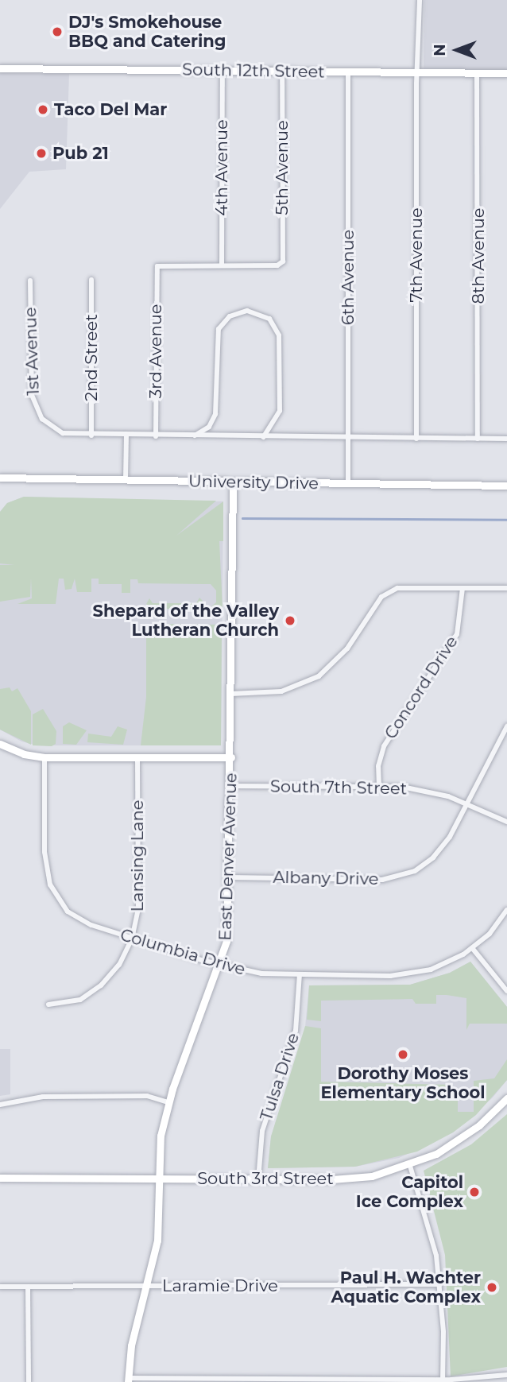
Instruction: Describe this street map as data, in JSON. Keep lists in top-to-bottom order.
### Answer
{
  "streets": {
    "street": [
      "South 12th Street",
      "4th Avenue",
      "5th Avenue",
      "7th Avenue",
      "8th Avenue",
      "6th Avenue",
      "1st Avenue",
      "3rd Avenue",
      "2nd Street",
      "University Drive",
      "Concord Drive",
      "South 7th Street",
      "Lansing Lane",
      "East Denver Avenue",
      "Albany Drive",
      "Columbia Drive",
      "Tulsa Drive",
      "South 3rd Street",
      "Laramie Drive"
    ]
  },
  "crossings": [
    ["South 12th Street", "4th Avenue"],
    ["South 12th Street", "5th Avenue"],
    ["South 12th Street", "7th Avenue"],
    ["South 12th Street", "8th Avenue"],
    ["South 12th Street", "6th Avenue"],
    ["4th Avenue", "5th Avenue"],
    ["4th Avenue", "3rd Avenue"],
    ["5th Avenue", "3rd Avenue"],
    ["6th Avenue", "University Drive"],
    ["1st Avenue", "2nd Street"],
    ["University Drive", "East Denver Avenue"],
    ["Concord Drive", "South 7th Street"],
    ["South 7th Street", "East Denver Avenue"],
    ["South 7th Street", "Albany Drive"],
    ["Lansing Lane", "Columbia Drive"],
    ["East Denver Avenue", "Albany Drive"],
    ["East Denver Avenue", "Columbia Drive"],
    ["East Denver Avenue", "South 3rd Street"],
    ["East Denver Avenue", "Laramie Drive"],
    ["Columbia Drive", "Tulsa Drive"],
    ["Tulsa Drive", "South 3rd Street"]
  ],
  "places": [
    "DJ's Smokehouse BBQ and Catering",
    "Taco Del Mar",
    "Pub 21",
    "Shepard of the Valley Lutheran Church",
    "Dorothy Moses Elementary School",
    "Capitol Ice Complex",
    "Paul H. Wachter Aquatic Complex"
  ],
  "north": "left"
}
